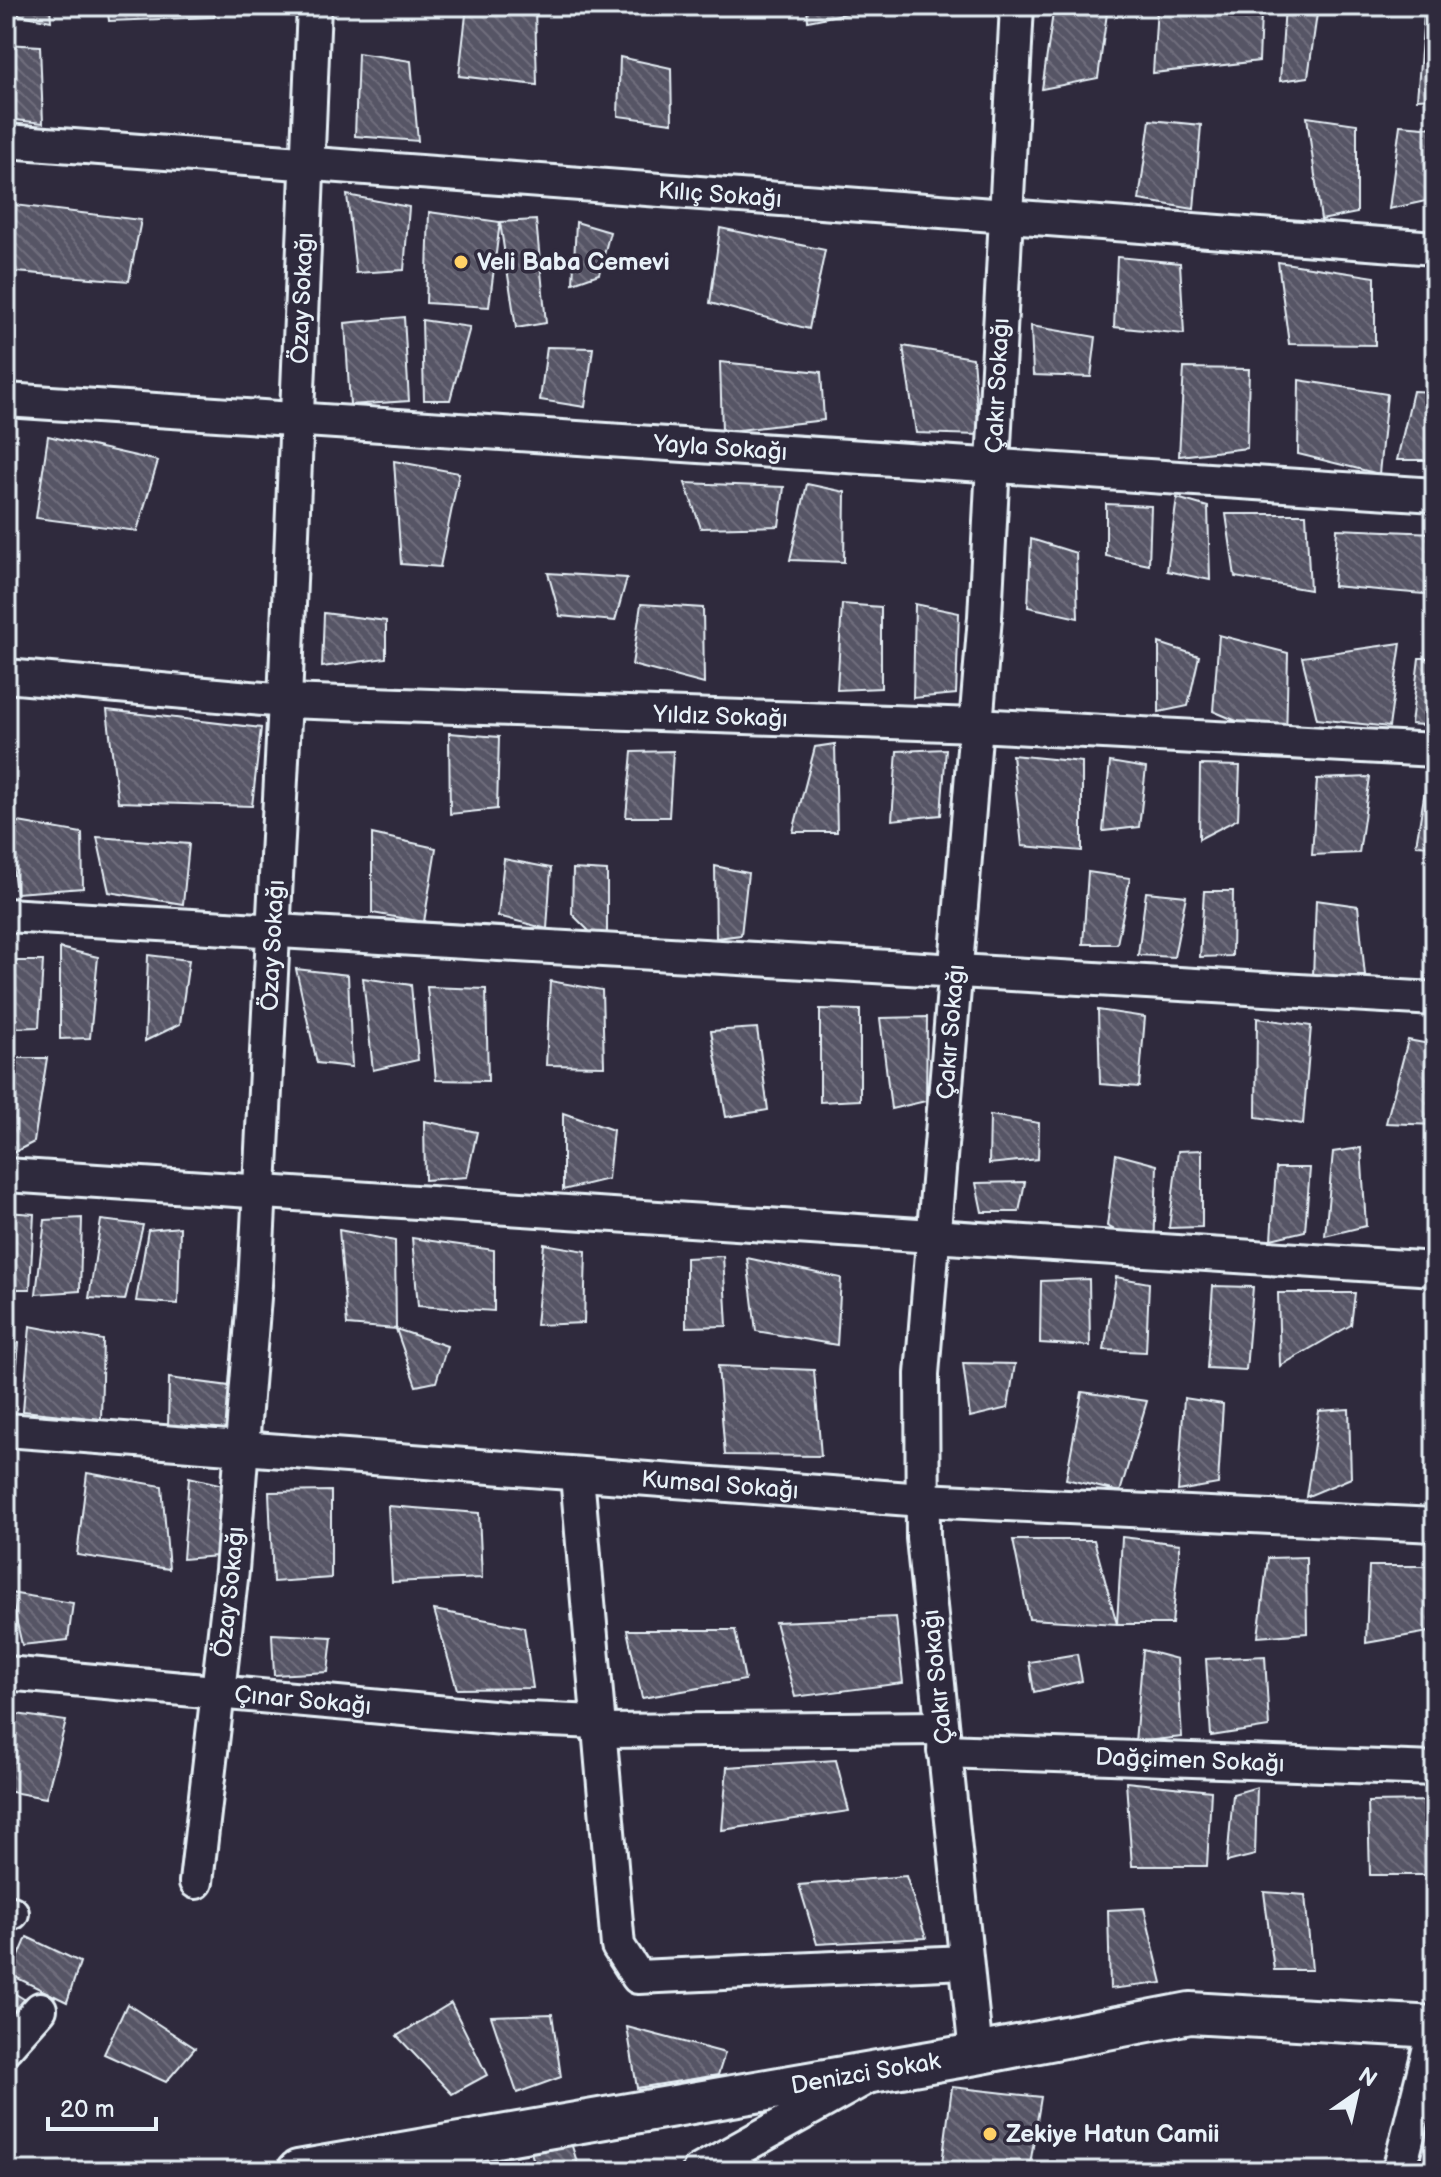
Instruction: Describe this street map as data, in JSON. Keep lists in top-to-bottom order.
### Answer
{
  "streets": {
    "street": [
      "Kılıç Sokağı",
      "Özay Sokağı",
      "Çakır Sokağı",
      "Yayla Sokağı",
      "Yıldız Sokağı",
      "Kumsal Sokağı",
      "Çınar Sokağı",
      "Dağçimen Sokağı",
      "Denizci Sokak"
    ]
  },
  "crossings": [
    ["Kılıç Sokağı", "Özay Sokağı"],
    ["Kılıç Sokağı", "Çakır Sokağı"],
    ["Özay Sokağı", "Yayla Sokağı"],
    ["Özay Sokağı", "Yıldız Sokağı"],
    ["Özay Sokağı", "Kumsal Sokağı"],
    ["Özay Sokağı", "Çınar Sokağı"],
    ["Çakır Sokağı", "Yayla Sokağı"],
    ["Çakır Sokağı", "Yıldız Sokağı"],
    ["Çakır Sokağı", "Kumsal Sokağı"],
    ["Çakır Sokağı", "Çınar Sokağı"],
    ["Çakır Sokağı", "Dağçimen Sokağı"],
    ["Çakır Sokağı", "Denizci Sokak"],
    ["Çınar Sokağı", "Dağçimen Sokağı"]
  ],
  "places": ["Veli Baba Cemevi", "Zekiye Hatun Camii"],
  "scale_bar": "20 m",
  "north": "top right"
}
